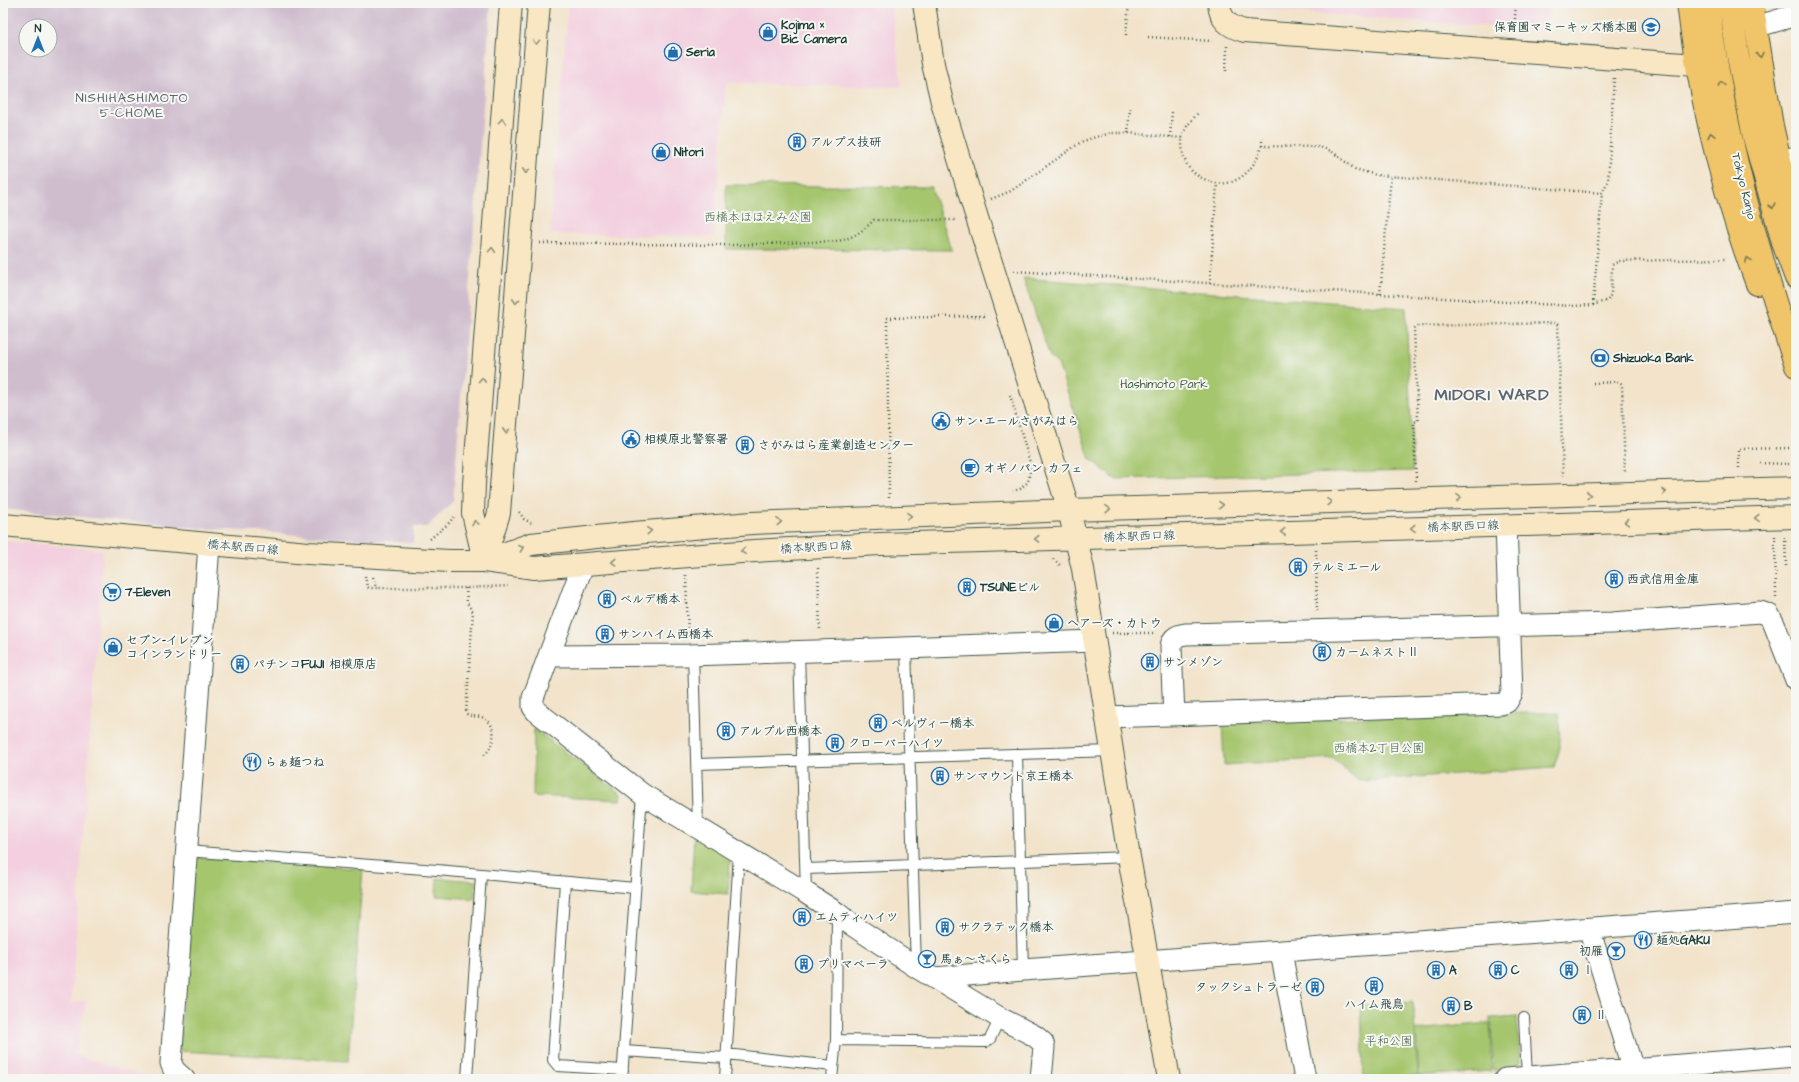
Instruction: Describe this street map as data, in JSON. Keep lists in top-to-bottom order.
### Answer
{
  "streets": {
    "highway": ["Tokyo Kanjo"],
    "street": ["橋本駅西口線"]
  },
  "districts": ["NISHIHASHIMOTO 5-CHOME", "MIDORI WARD"],
  "parks": [
    "西橋本ほほえみ公園",
    "Hashimoto Park",
    "西橋本2丁目公園",
    "平和公園"
  ],
  "places": {
    "school or university": ["保育園マミーキッズ橋本園"],
    "shop": [
      "Kojima × Bic Camera",
      "Seria",
      "Nitori",
      "ヘアーズ・カトウ",
      "セブン-イレブン コインランドリー"
    ],
    "building": [
      "アルプス技研",
      "さがみはら産業創造センター",
      "テルミエール",
      "西武信用金庫",
      "TSUNEビル",
      "ベルデ橋本",
      "サンハイム西橋本",
      "カームネストⅡ",
      "サンメゾン",
      "パチンコFUJI 相模原店",
      "ベルヴィー橋本",
      "アルプル西橋本",
      "クローバーハイツ",
      "サンマウント京王橋本",
      "エムティハイツ",
      "サクラテック橋本",
      "プリマベーラ",
      "A",
      "C",
      "Ⅰ",
      "ハイム飛鳥",
      "タックシュトラーゼ",
      "B",
      "Ⅱ"
    ],
    "bank": ["Shizuoka Bank"],
    "public building": ["サン･エールさがみはら", "相模原北警察署"],
    "cafe": ["オギノパン カフェ"],
    "supermarket": ["7-Eleven"],
    "restaurant": ["らぁ麺つね", "麺処GAKU"],
    "bar": ["初雁", "馬ぁ～さくら"]
  },
  "north": "top"
}
